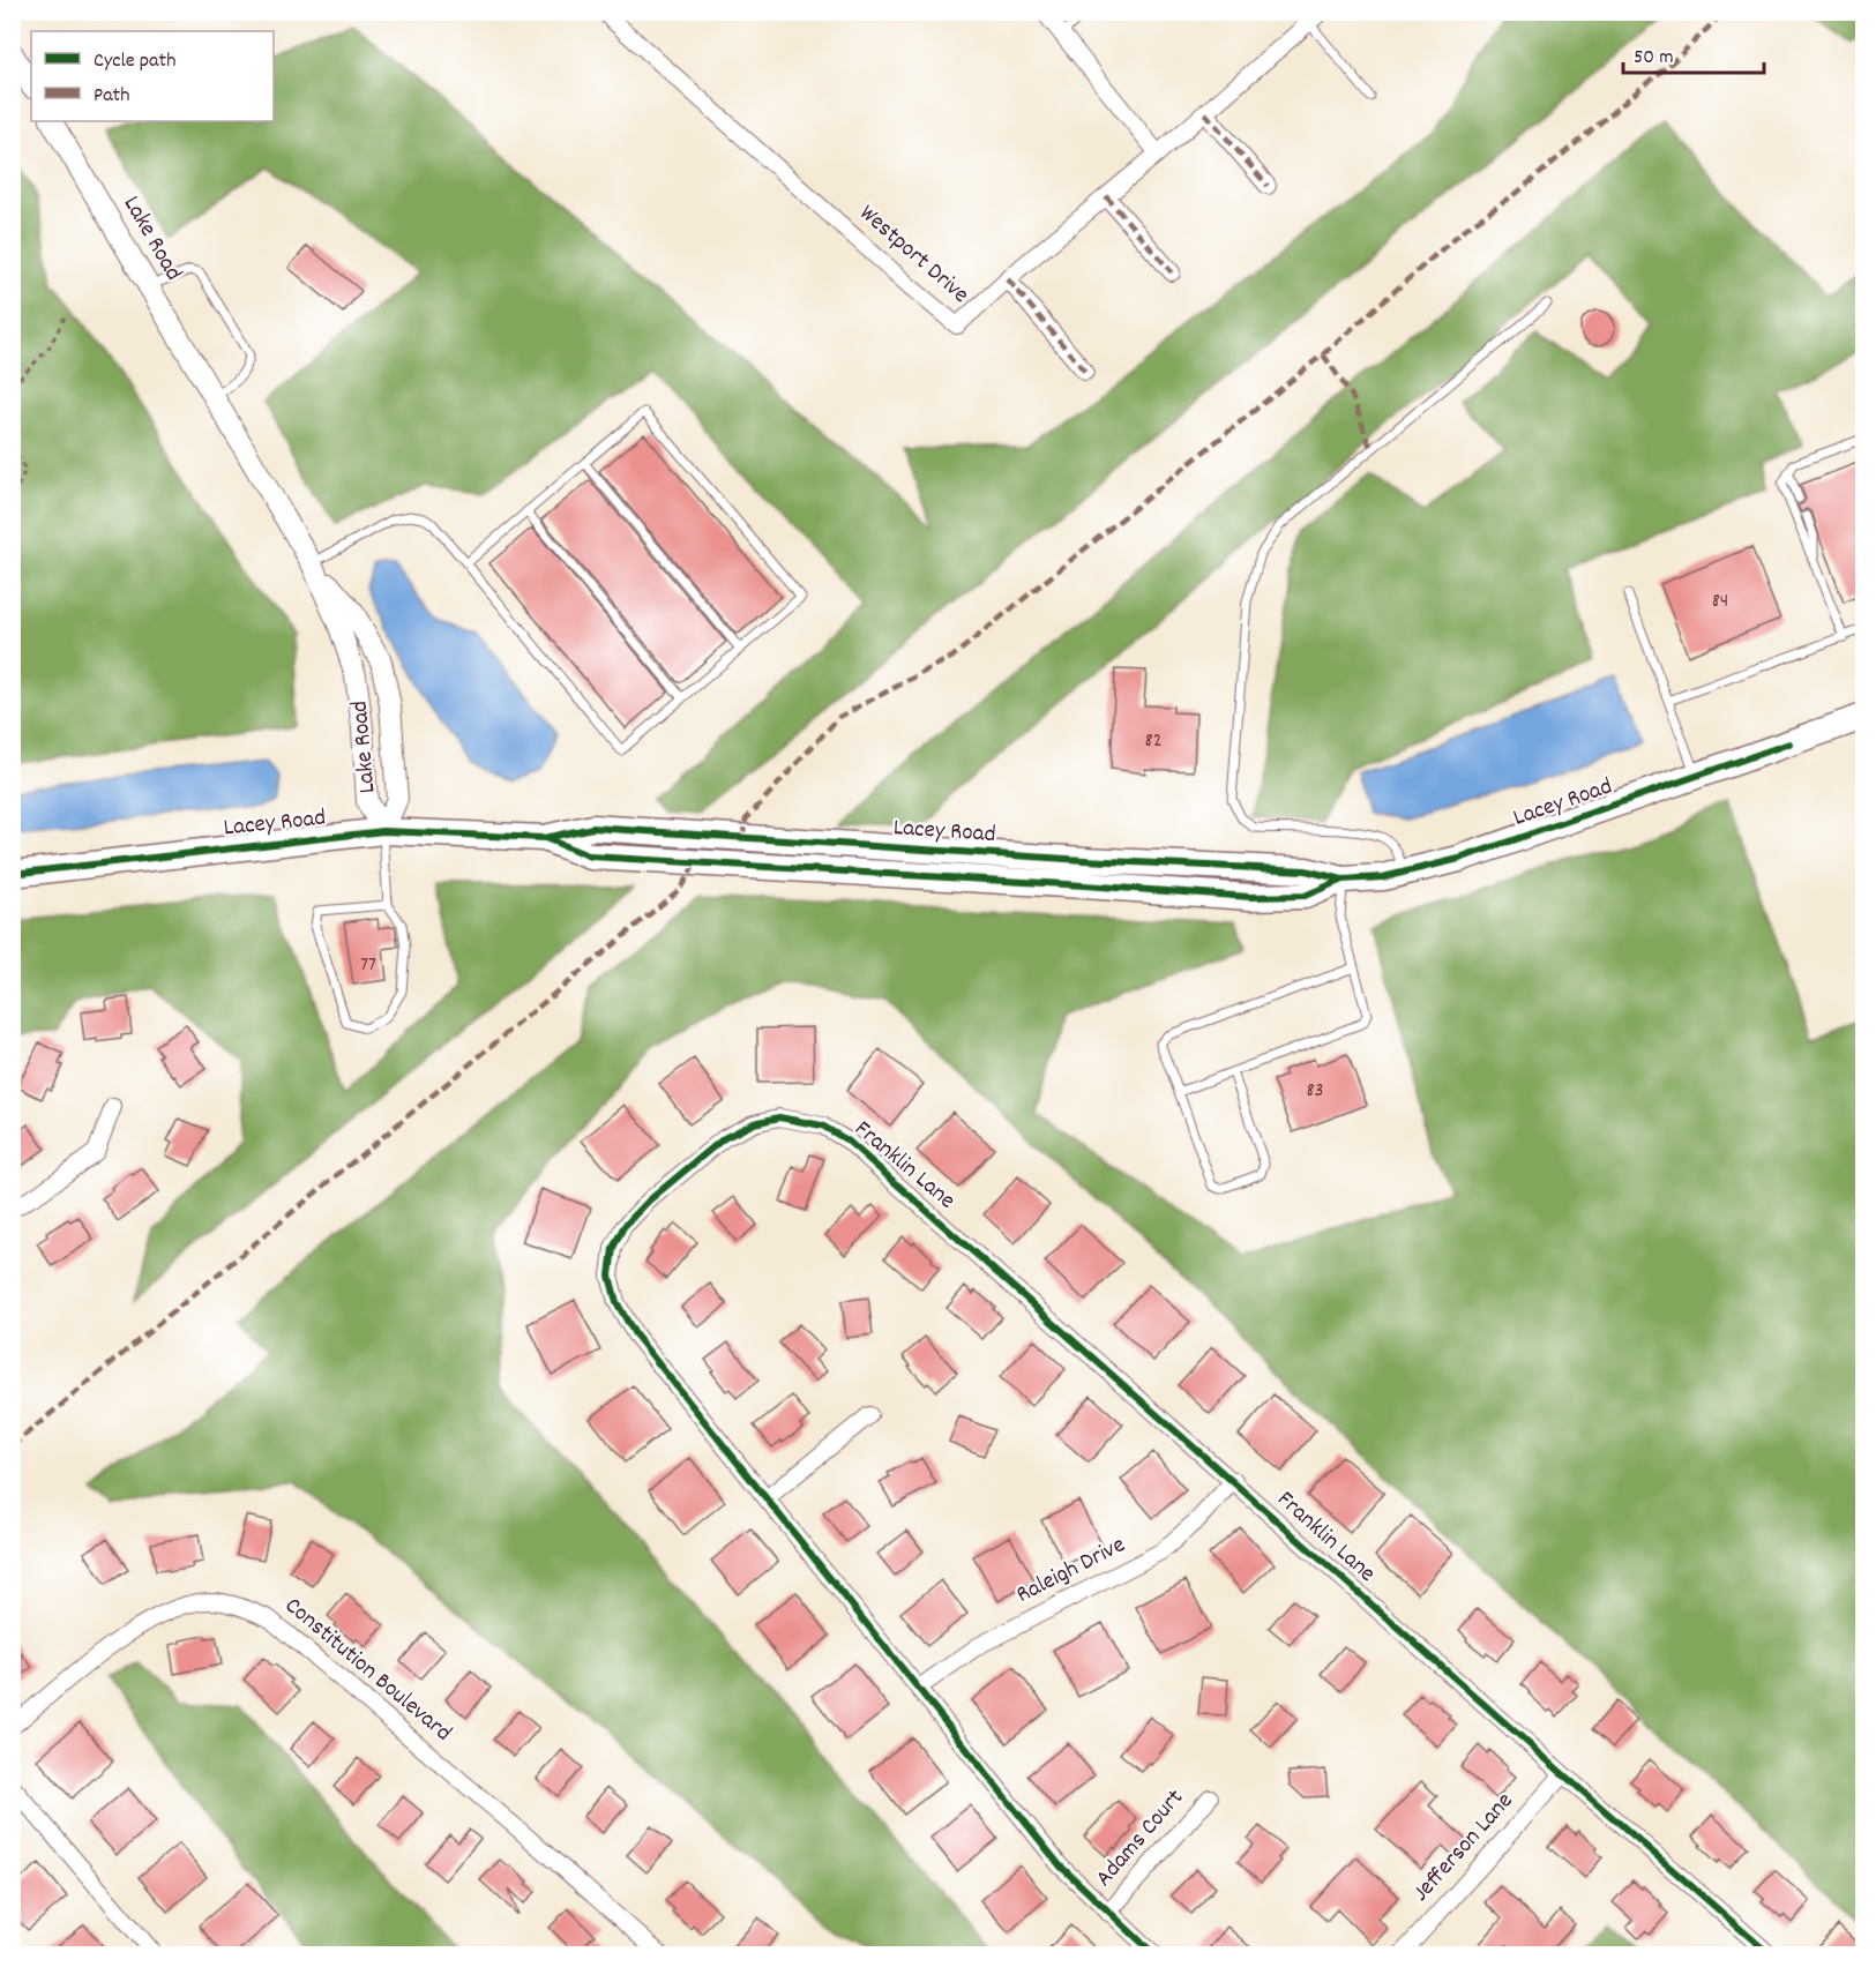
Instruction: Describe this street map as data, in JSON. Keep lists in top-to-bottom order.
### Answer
{
  "streets": {
    "main road": ["Lacey Road"],
    "street": [
      "Lake Road",
      "Westport Drive",
      "Franklin Lane",
      "Raleigh Drive",
      "Constitution Boulevard",
      "Adams Court",
      "Jefferson Lane"
    ]
  },
  "crossings": [
    ["Lake Road", "Lacey Road"],
    ["Franklin Lane", "Raleigh Drive"],
    ["Franklin Lane", "Adams Court"],
    ["Franklin Lane", "Jefferson Lane"]
  ],
  "house_numbers": [
    "84",
    "82",
    "77",
    "83"
  ],
  "legend": ["Cycle path", "Path"],
  "scale_bar": "50 m"
}
